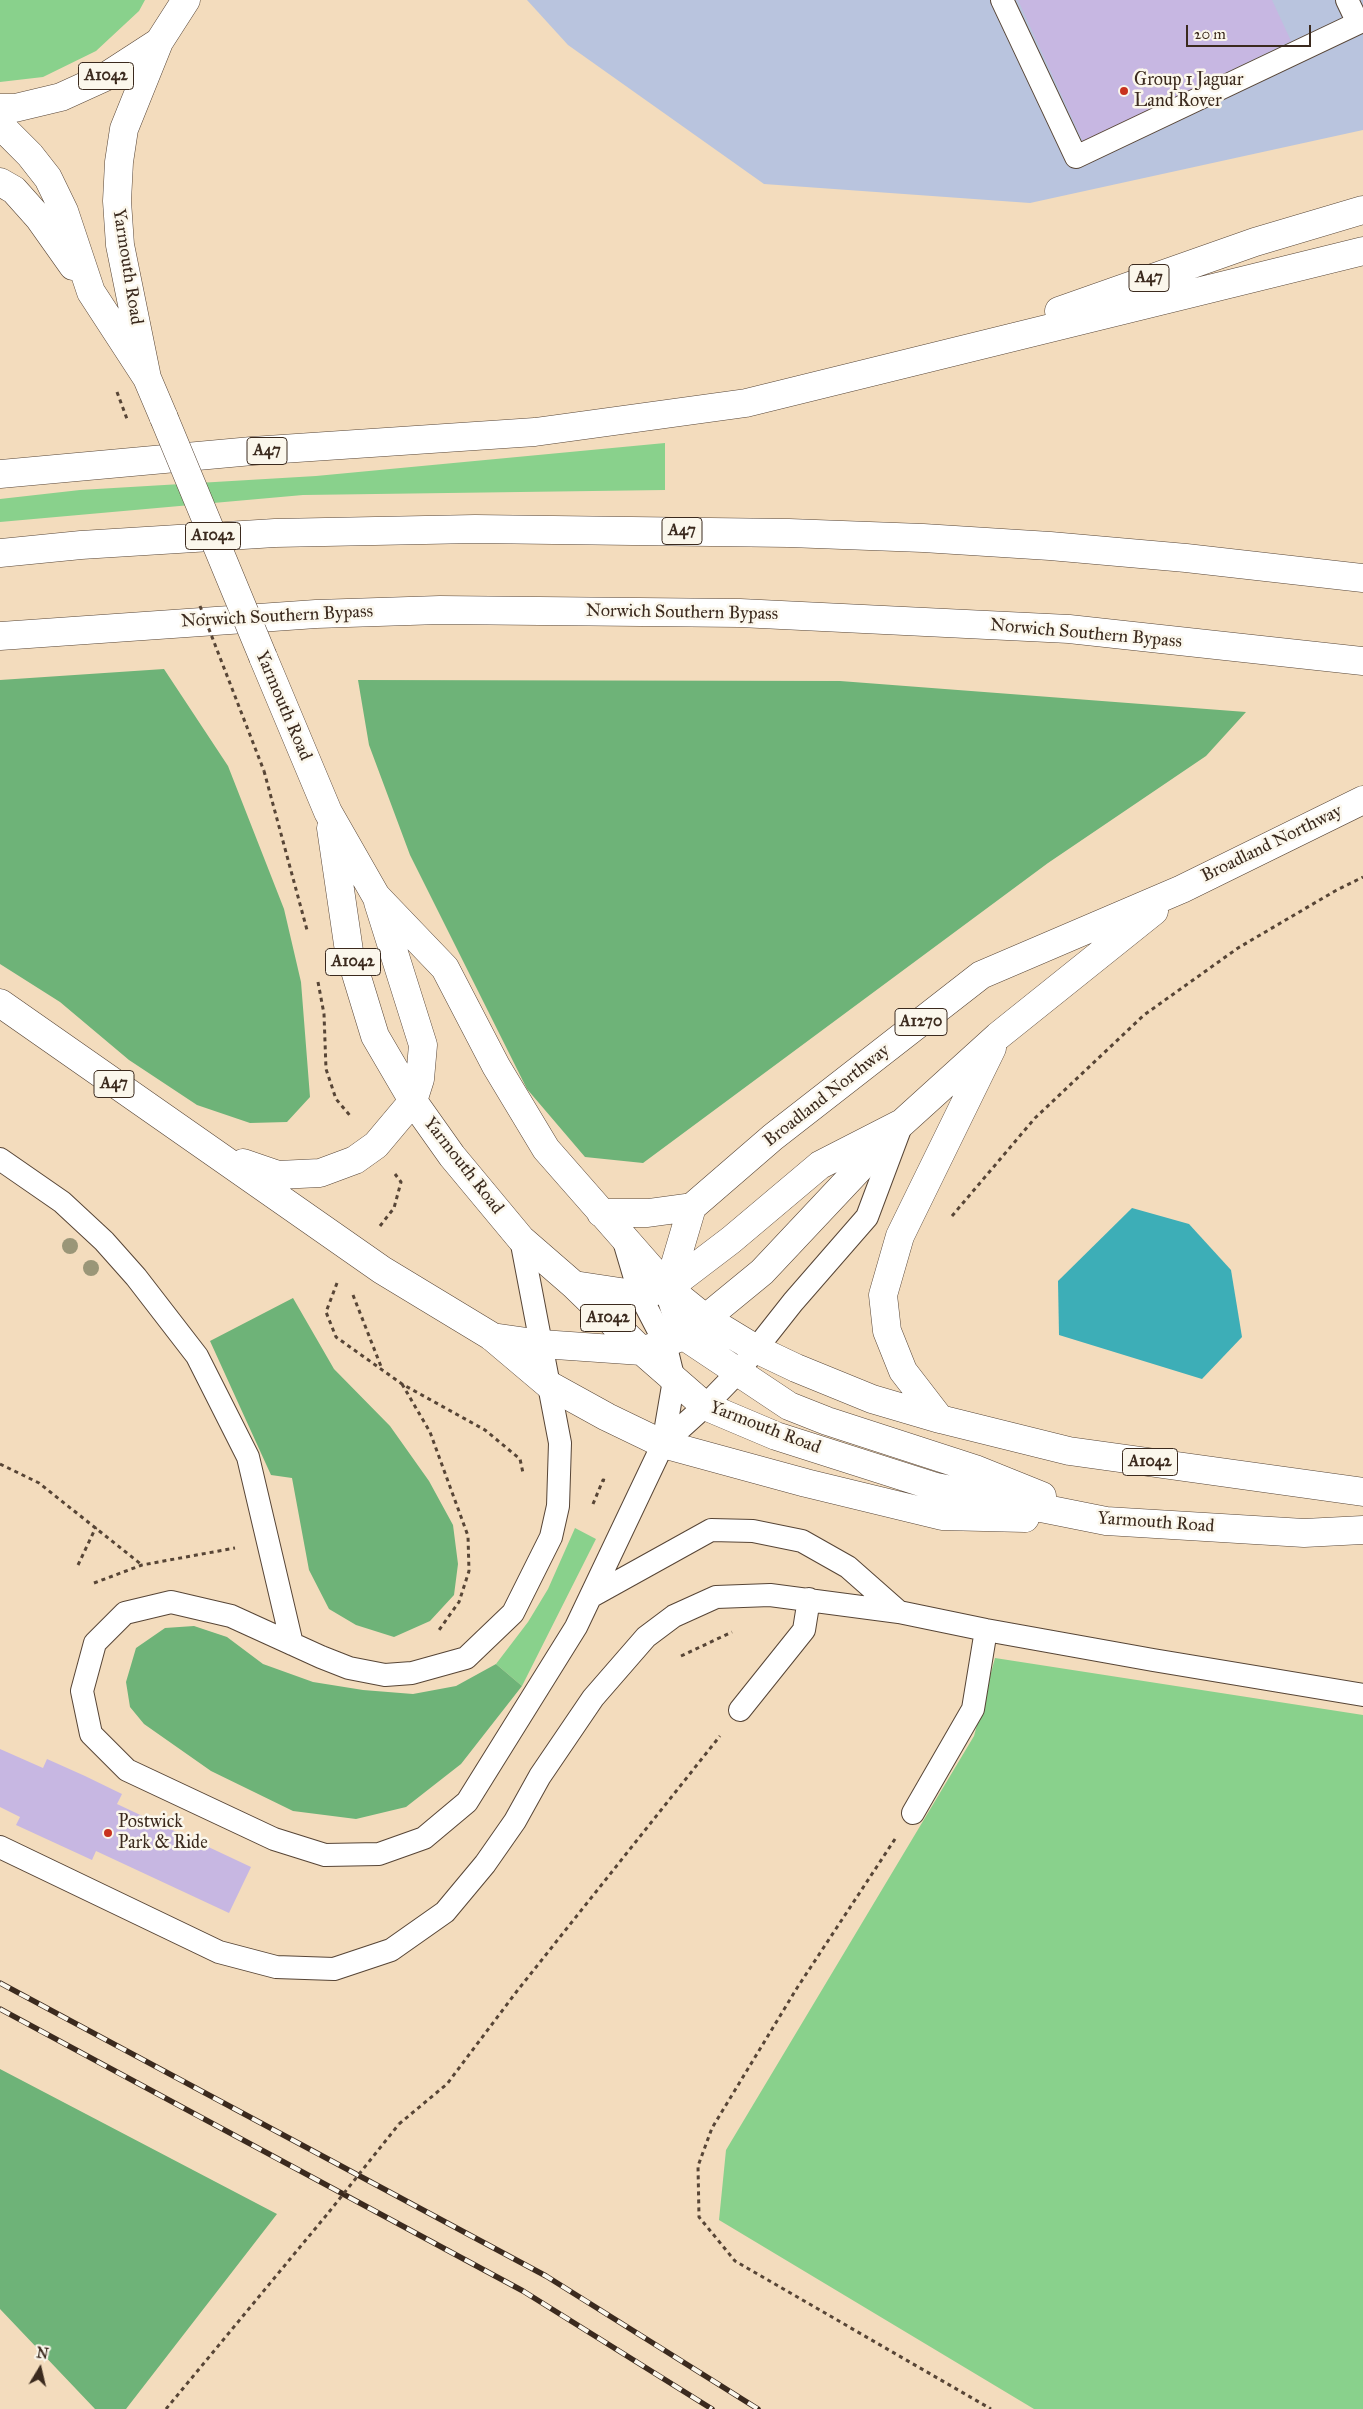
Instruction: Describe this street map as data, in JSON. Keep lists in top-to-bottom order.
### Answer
{
  "streets": {
    "highway": [
      "A1042",
      "Yarmouth Road",
      "A47",
      "Norwich Southern Bypass",
      "Broadland Northway",
      "A1270"
    ]
  },
  "crossings": [
    ["Yarmouth Road", "Broadland Northway"]
  ],
  "places": ["Group 1 Jaguar Land Rover", "Postwick Park & Ride"],
  "scale_bar": "20 m",
  "north": "top"
}
